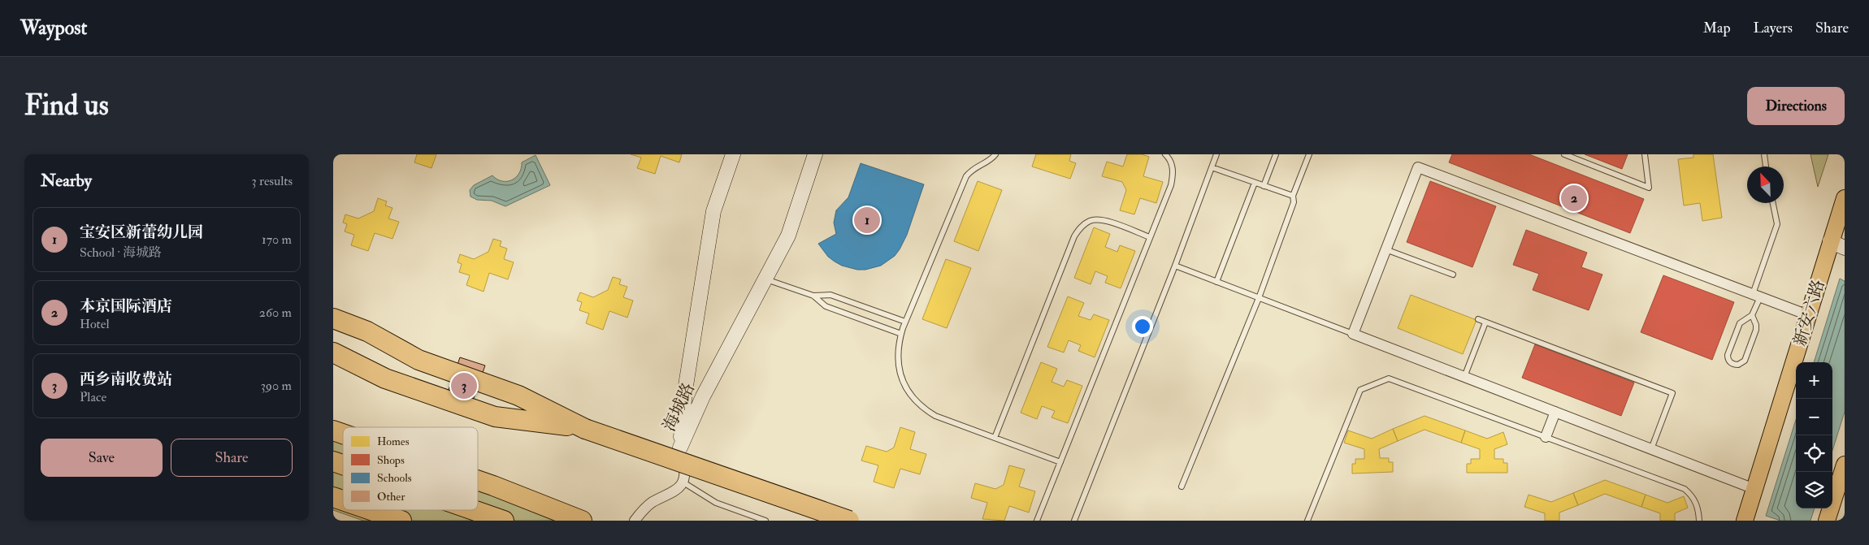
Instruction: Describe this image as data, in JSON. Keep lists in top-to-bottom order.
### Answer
{
  "streets": {
    "main road": ["新安六路", "海城路"]
  },
  "legend": [
    "Homes",
    "Shops",
    "Schools",
    "Other"
  ],
  "north": "top left",
  "page": {
    "header": "Waypost",
    "nav": ["Map", "Layers", "Share"],
    "buttons": [
      "Directions",
      ["Save", "Share"]
    ],
    "title": "Find us",
    "heading": ["Nearby", "3 results"],
    "pins": ["2", "1", "3"],
    "list": [
      {
        "mark": "1",
        "name": "宝安区新蕾幼儿园",
        "note": "School · 海城路",
        "value": "170 m"
      },
      {
        "mark": "2",
        "name": "本京国际酒店",
        "note": "Hotel",
        "value": "260 m"
      },
      {
        "mark": "3",
        "name": "西乡南收费站",
        "note": "Place",
        "value": "390 m"
      }
    ],
    "map_buttons": ["+", "−"]
  }
}
